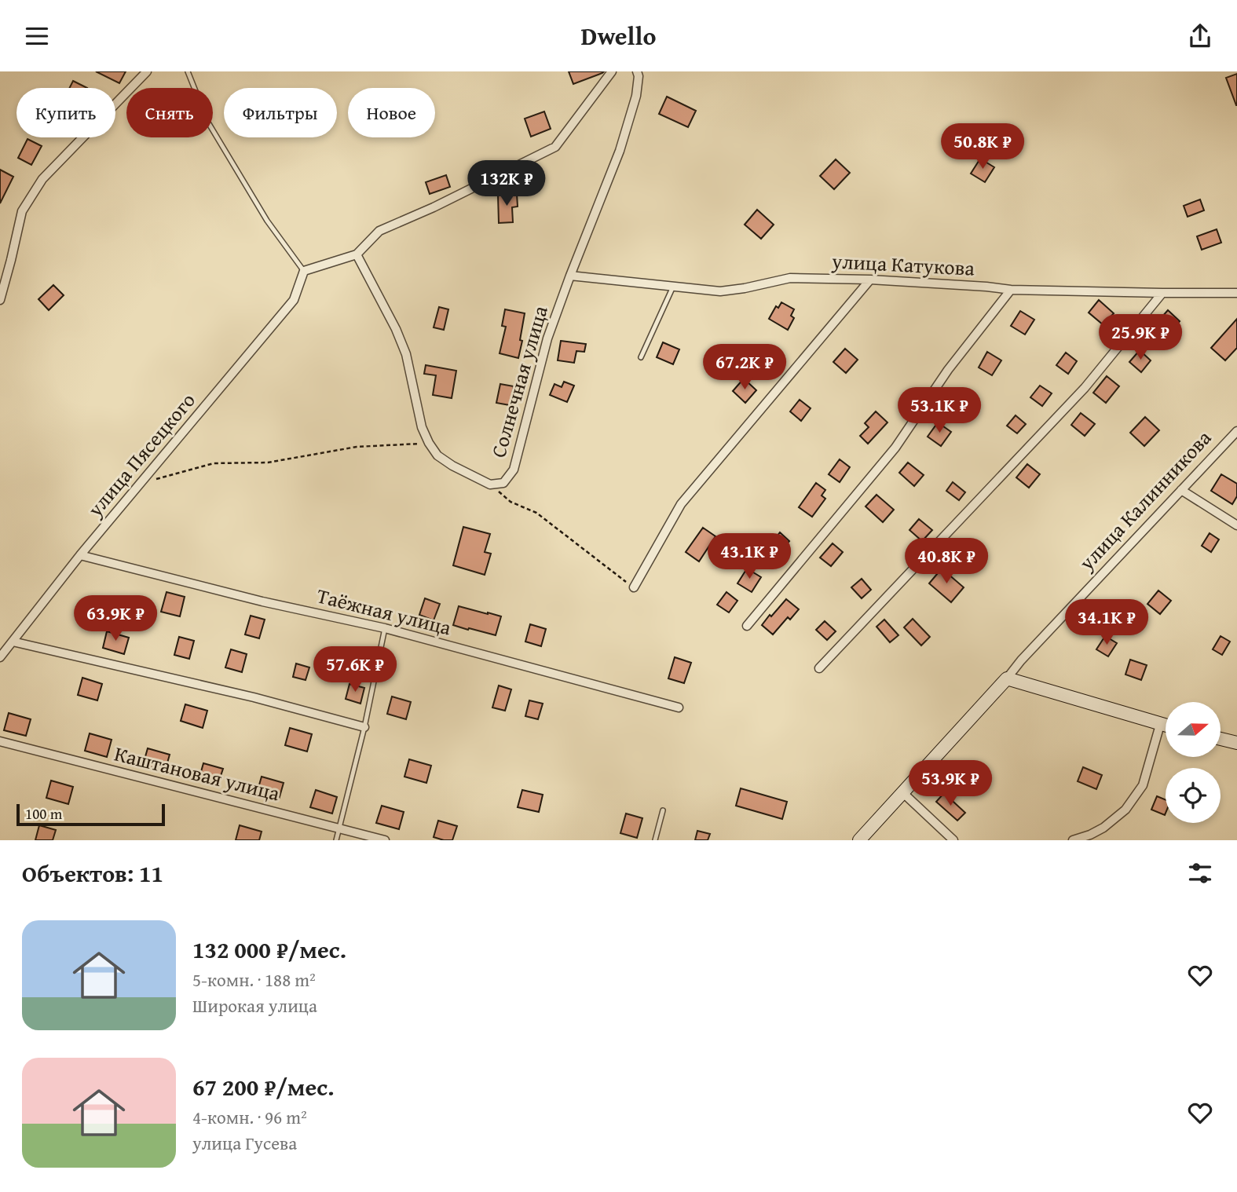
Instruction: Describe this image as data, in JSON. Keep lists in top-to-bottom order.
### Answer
{
  "streets": {
    "main road": ["улица Калинникова"],
    "street": [
      "улица Катукова",
      "Солнечная улица",
      "улица Пясецкого",
      "Таёжная улица",
      "Каштановая улица"
    ]
  },
  "crossings": [
    ["улица Катукова", "Солнечная улица"],
    ["улица Пясецкого", "Таёжная улица"]
  ],
  "scale_bar": "100 m",
  "north": "right",
  "page": {
    "header": "Dwello",
    "chip": [
      "Купить",
      "Снять",
      "Фильтры",
      "Новое"
    ],
    "price": [
      "50.8K ₽",
      "132K ₽",
      "25.9K ₽",
      "67.2K ₽",
      "53.1K ₽",
      "43.1K ₽",
      "40.8K ₽",
      "63.9K ₽",
      "34.1K ₽",
      "57.6K ₽",
      "53.9K ₽"
    ],
    "scale": "100 m",
    "heading": "Объектов: 11",
    "list": [
      {
        "name": "132 000 ₽/мес.",
        "note": "5-комн. · 188 m² · Широкая улица"
      },
      {
        "name": "67 200 ₽/мес.",
        "note": "4-комн. · 96 m² · улица Гусева"
      }
    ]
  }
}
